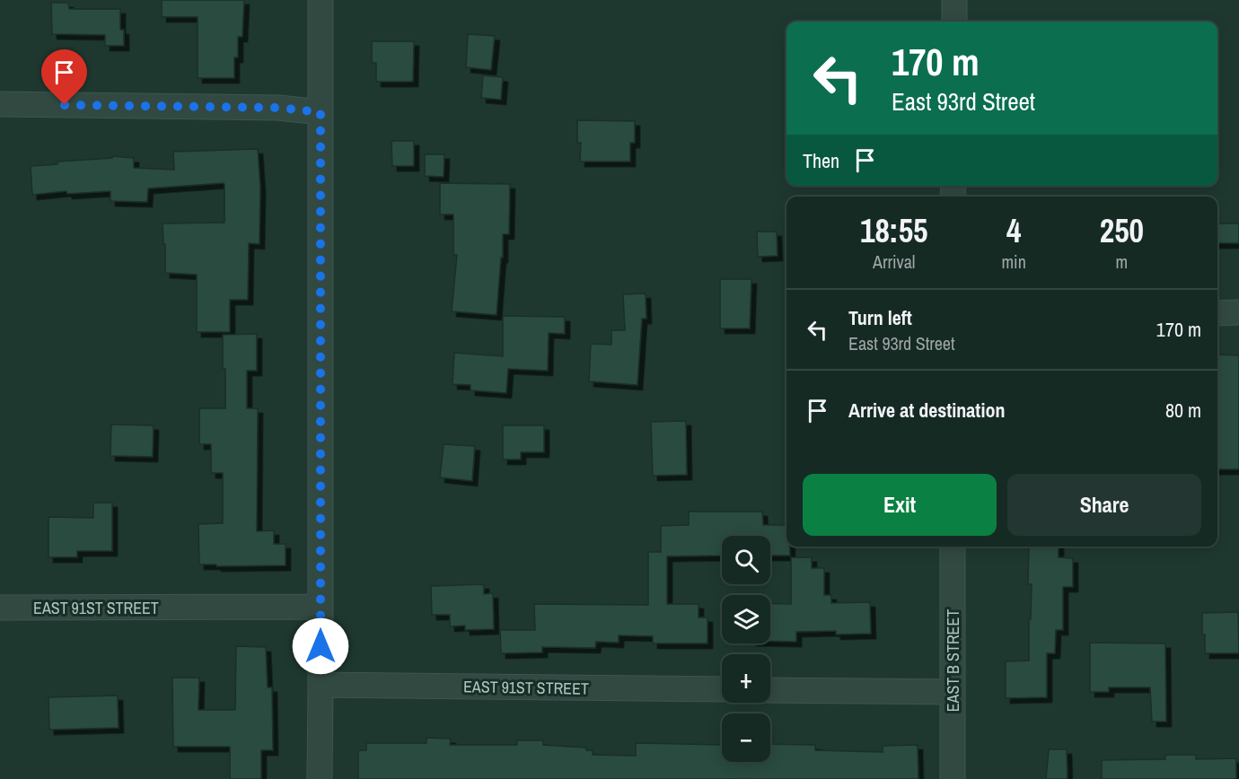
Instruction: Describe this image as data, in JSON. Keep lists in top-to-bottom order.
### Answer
{
  "streets": {
    "street": ["EAST 91ST STREET", "EAST B STREET"]
  },
  "page": {
    "turn": ["170 m", "East 93rd Street"],
    "then": "Then",
    "eta": [
      "18:55",
      "Arrival",
      "4",
      "min",
      "250",
      "m"
    ],
    "list": [
      {
        "name": "Turn left",
        "note": "East 93rd Street",
        "value": "170 m"
      },
      {
        "name": "Arrive at destination",
        "value": "80 m"
      }
    ],
    "buttons": ["Exit", "Share"],
    "map_buttons": ["+", "−"]
  }
}
